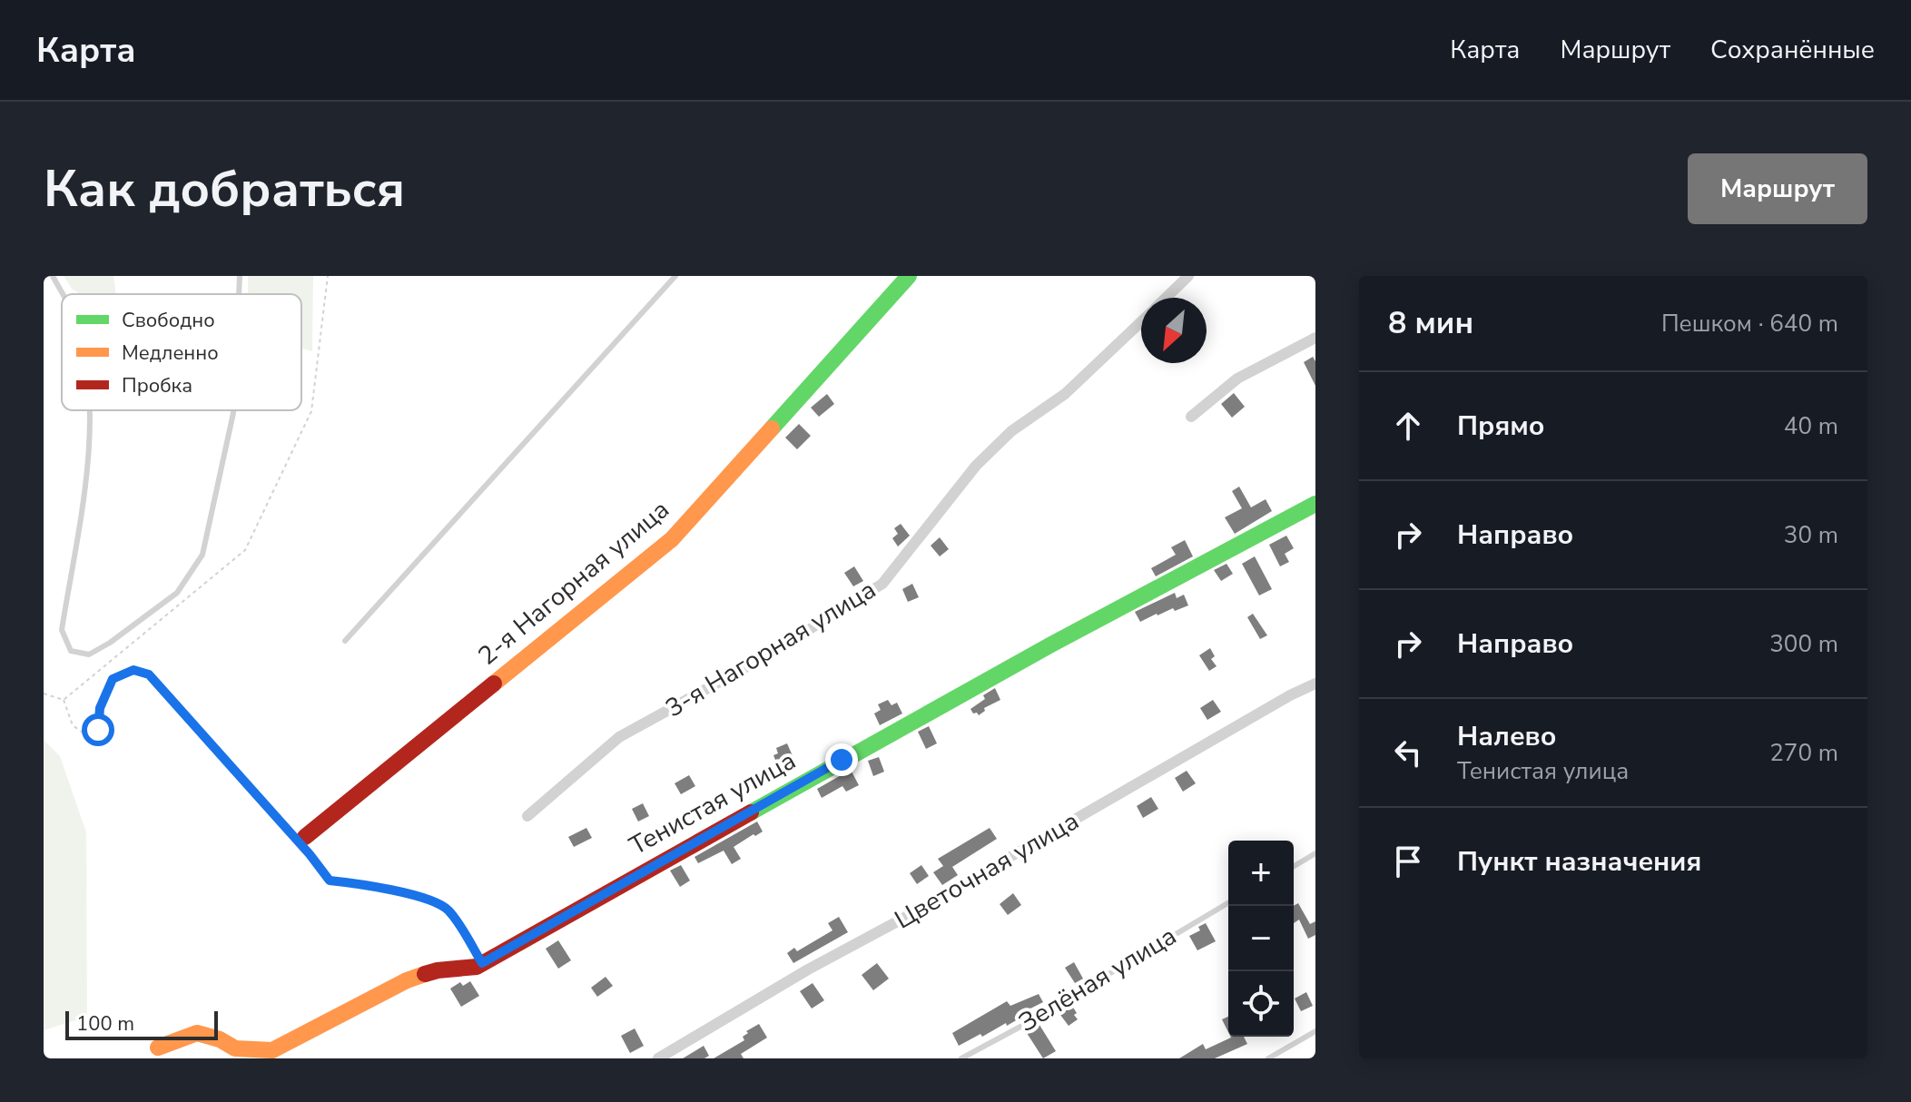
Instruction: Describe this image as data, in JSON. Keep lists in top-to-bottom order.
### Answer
{
  "streets": {
    "street": [
      "2-я Нагорная улица",
      "3-я Нагорная улица",
      "Тенистая улица",
      "Цветочная улица"
    ],
    "lane": ["Зелёная улица"]
  },
  "legend": ["Свободно", "Медленно", "Пробка"],
  "scale_bar": "100 m",
  "north": "bottom left",
  "page": {
    "header": "Карта",
    "nav": ["Карта", "Маршрут", "Сохранённые"],
    "buttons": "Маршрут",
    "title": "Как добраться",
    "heading": ["8 мин", "Пешком · 640 m"],
    "list": [
      ["Прямо", "40 m"],
      ["Направо", "30 m"],
      ["Направо", "300 m"],
      ["Налево", "Тенистая улица", "270 m"],
      "Пункт назначения"
    ],
    "map_buttons": ["+", "−"],
    "scale": "100 m"
  }
}
